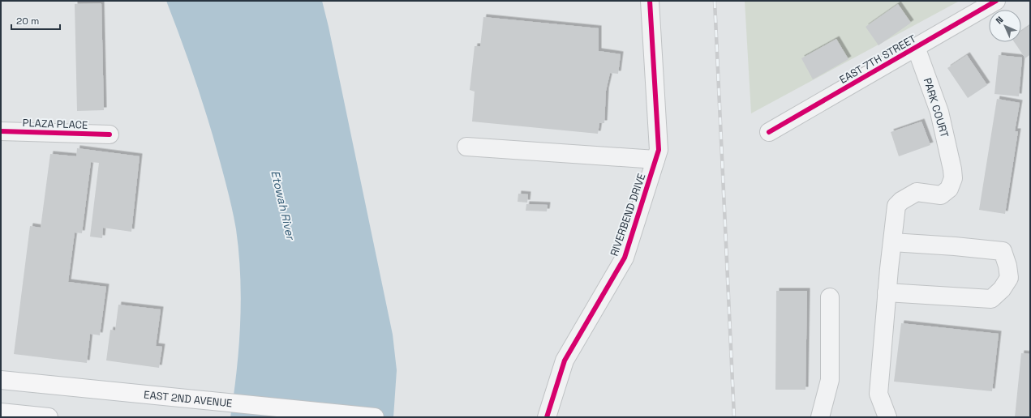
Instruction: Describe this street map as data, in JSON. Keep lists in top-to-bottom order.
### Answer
{
  "streets": {
    "main road": ["EAST 2ND AVENUE"],
    "street": [
      "EAST 7TH STREET",
      "PARK COURT",
      "PLAZA PLACE",
      "RIVERBEND DRIVE"
    ]
  },
  "crossings": [
    ["EAST 7TH STREET", "PARK COURT"]
  ],
  "water": ["Etowah River"],
  "scale_bar": "20 m",
  "north": "top left"
}
